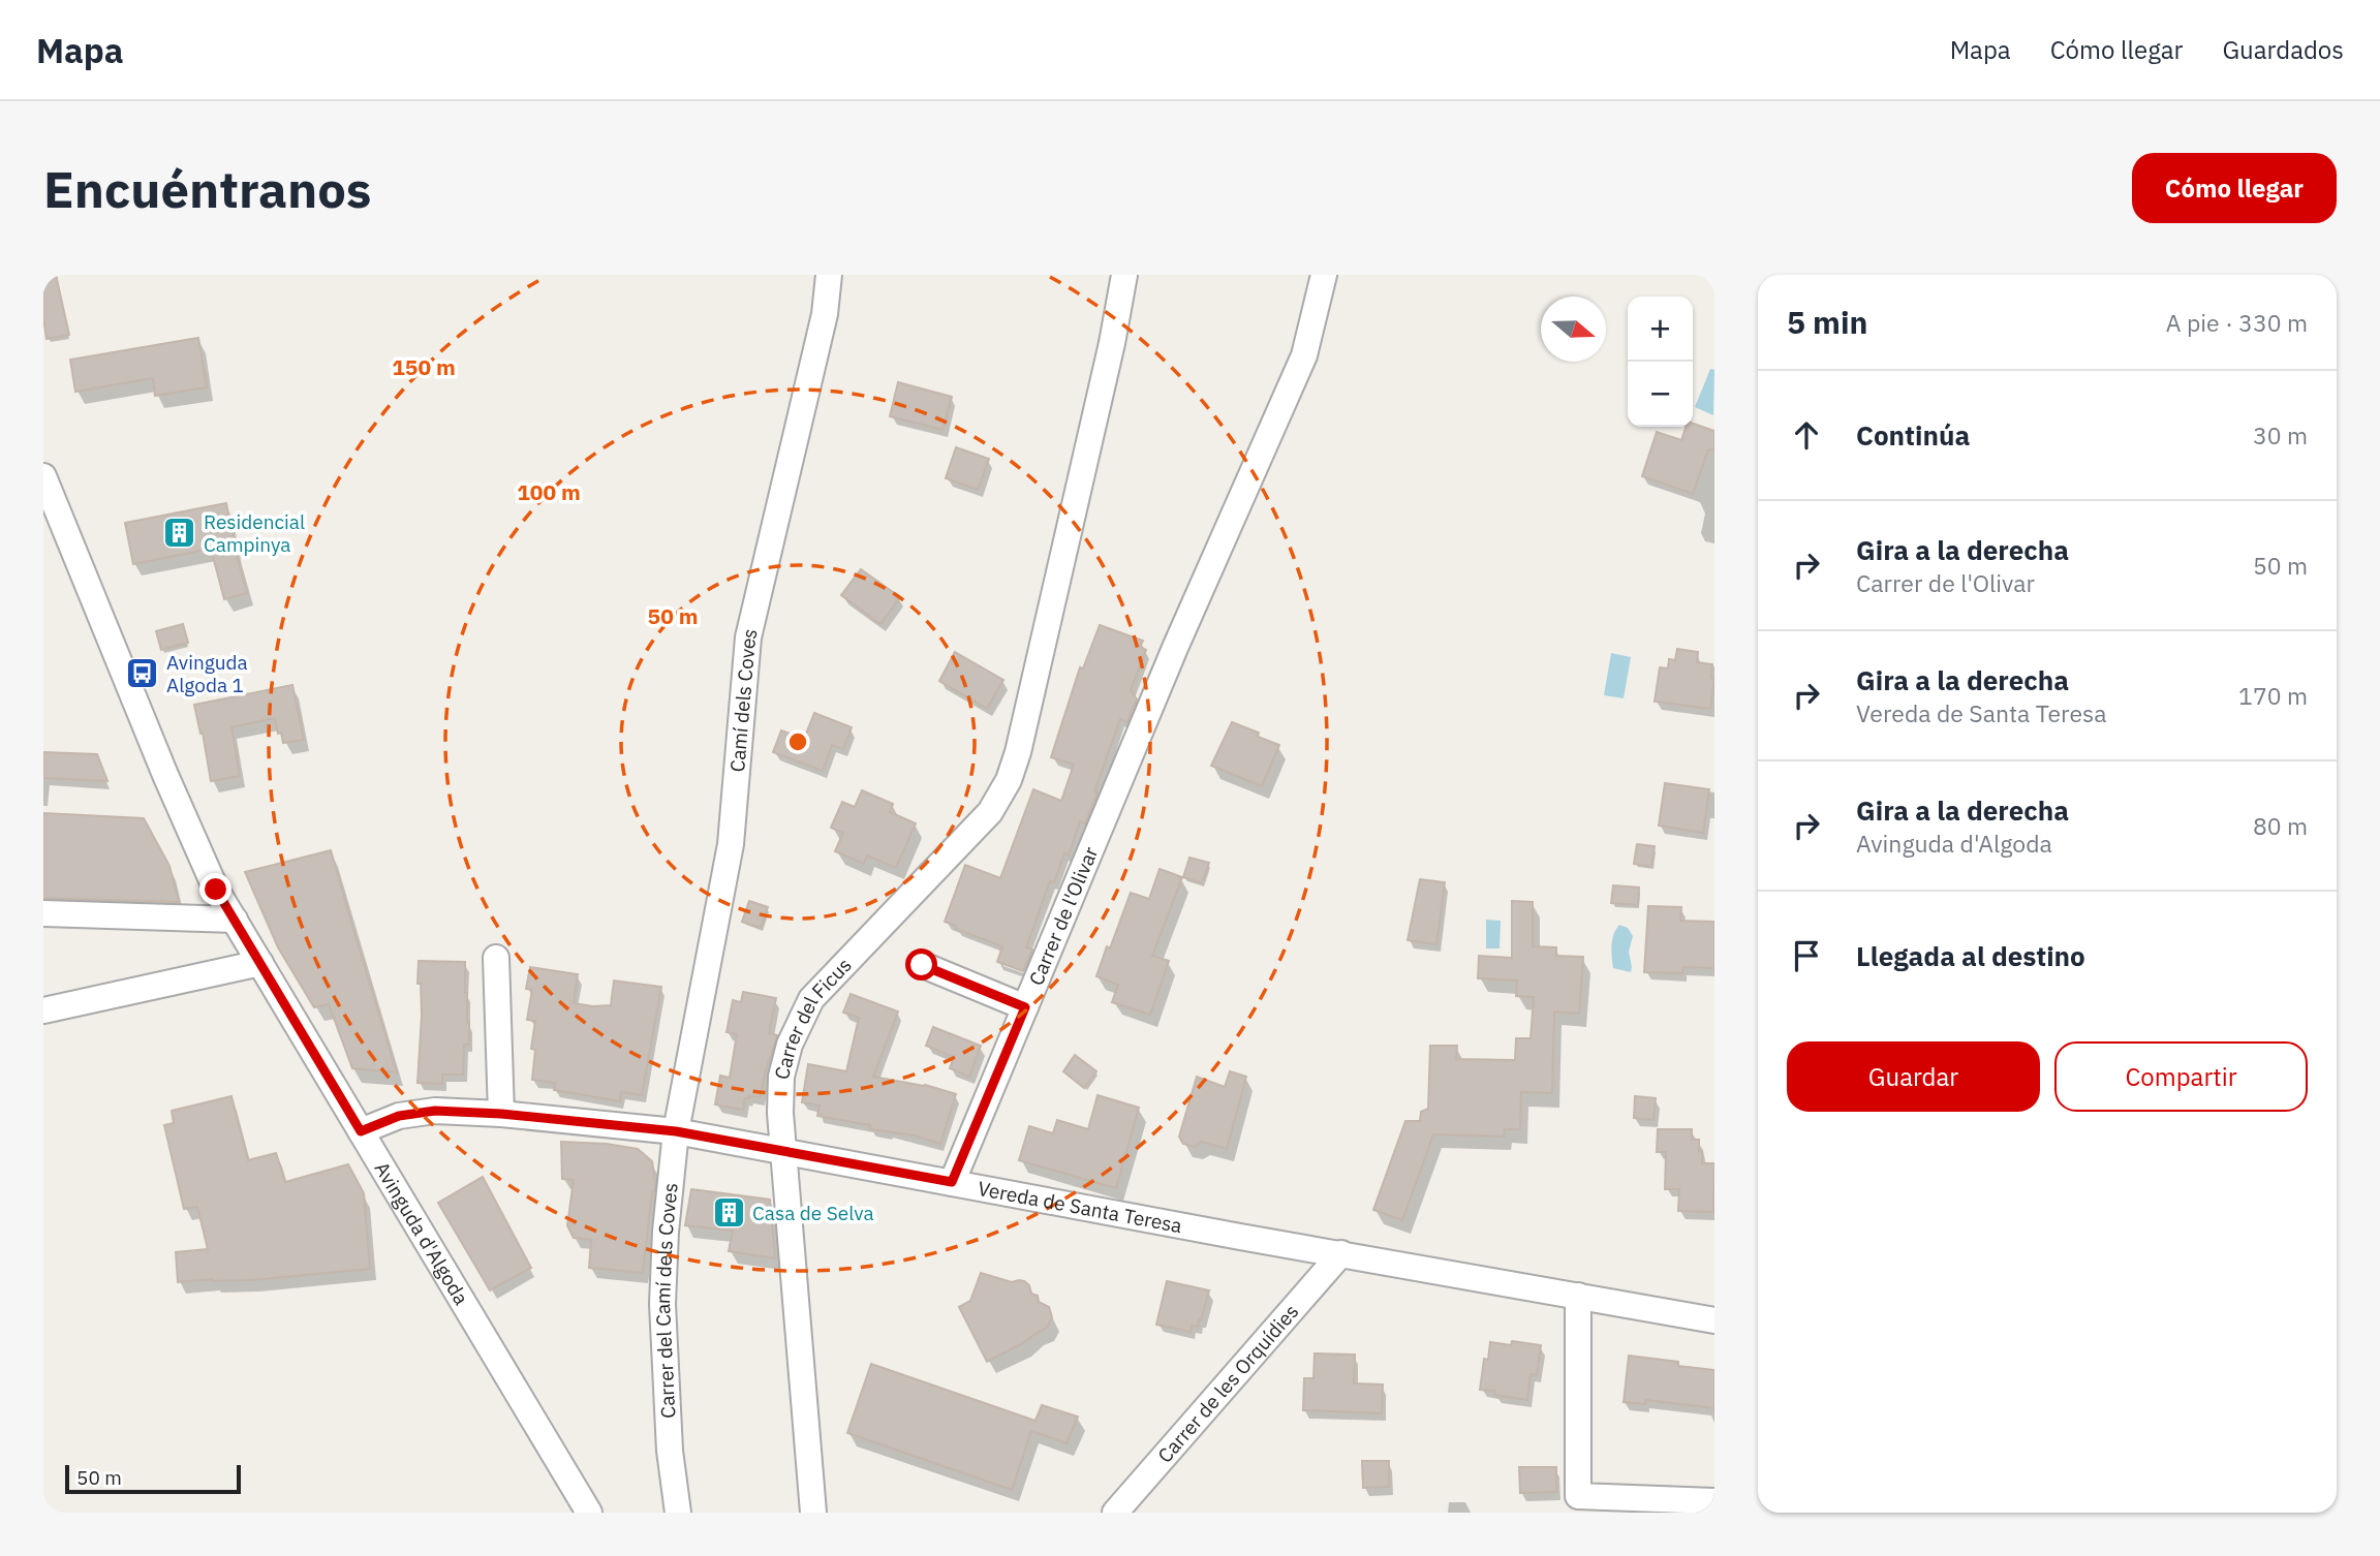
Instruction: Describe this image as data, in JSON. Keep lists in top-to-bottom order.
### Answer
{
  "streets": {
    "street": [
      "Camí dels Coves",
      "Carrer de l'Olivar",
      "Carrer del Ficus",
      "Vereda de Santa Teresa",
      "Avinguda d'Algoda",
      "Carrer del Camí dels Coves",
      "Carrer de les Orquídies"
    ]
  },
  "crossings": [
    ["Camí dels Coves", "Vereda de Santa Teresa"],
    ["Camí dels Coves", "Carrer del Camí dels Coves"],
    ["Carrer de l'Olivar", "Vereda de Santa Teresa"],
    ["Carrer del Ficus", "Vereda de Santa Teresa"],
    ["Vereda de Santa Teresa", "Avinguda d'Algoda"],
    ["Vereda de Santa Teresa", "Carrer del Camí dels Coves"],
    ["Vereda de Santa Teresa", "Carrer de les Orquídies"]
  ],
  "places": {
    "building": ["Residencial Campinya", "Casa de Selva"],
    "bus stop": ["Avinguda Algoda 1"]
  },
  "scale_bar": "50 m",
  "north": "right",
  "page": {
    "header": "Mapa",
    "nav": ["Mapa", "Cómo llegar", "Guardados"],
    "buttons": [
      "Cómo llegar",
      ["Guardar", "Compartir"]
    ],
    "title": "Encuéntranos",
    "heading": ["5 min", "A pie · 330 m"],
    "map_buttons": ["+", "−"],
    "list": [
      ["Continúa", "30 m"],
      ["Gira a la derecha", "Carrer de l'Olivar", "50 m"],
      ["Gira a la derecha", "Vereda de Santa Teresa", "170 m"],
      ["Gira a la derecha", "Avinguda d'Algoda", "80 m"],
      "Llegada al destino"
    ],
    "scale": "50 m"
  },
  "rings": ["150 m", "100 m", "50 m"]
}
